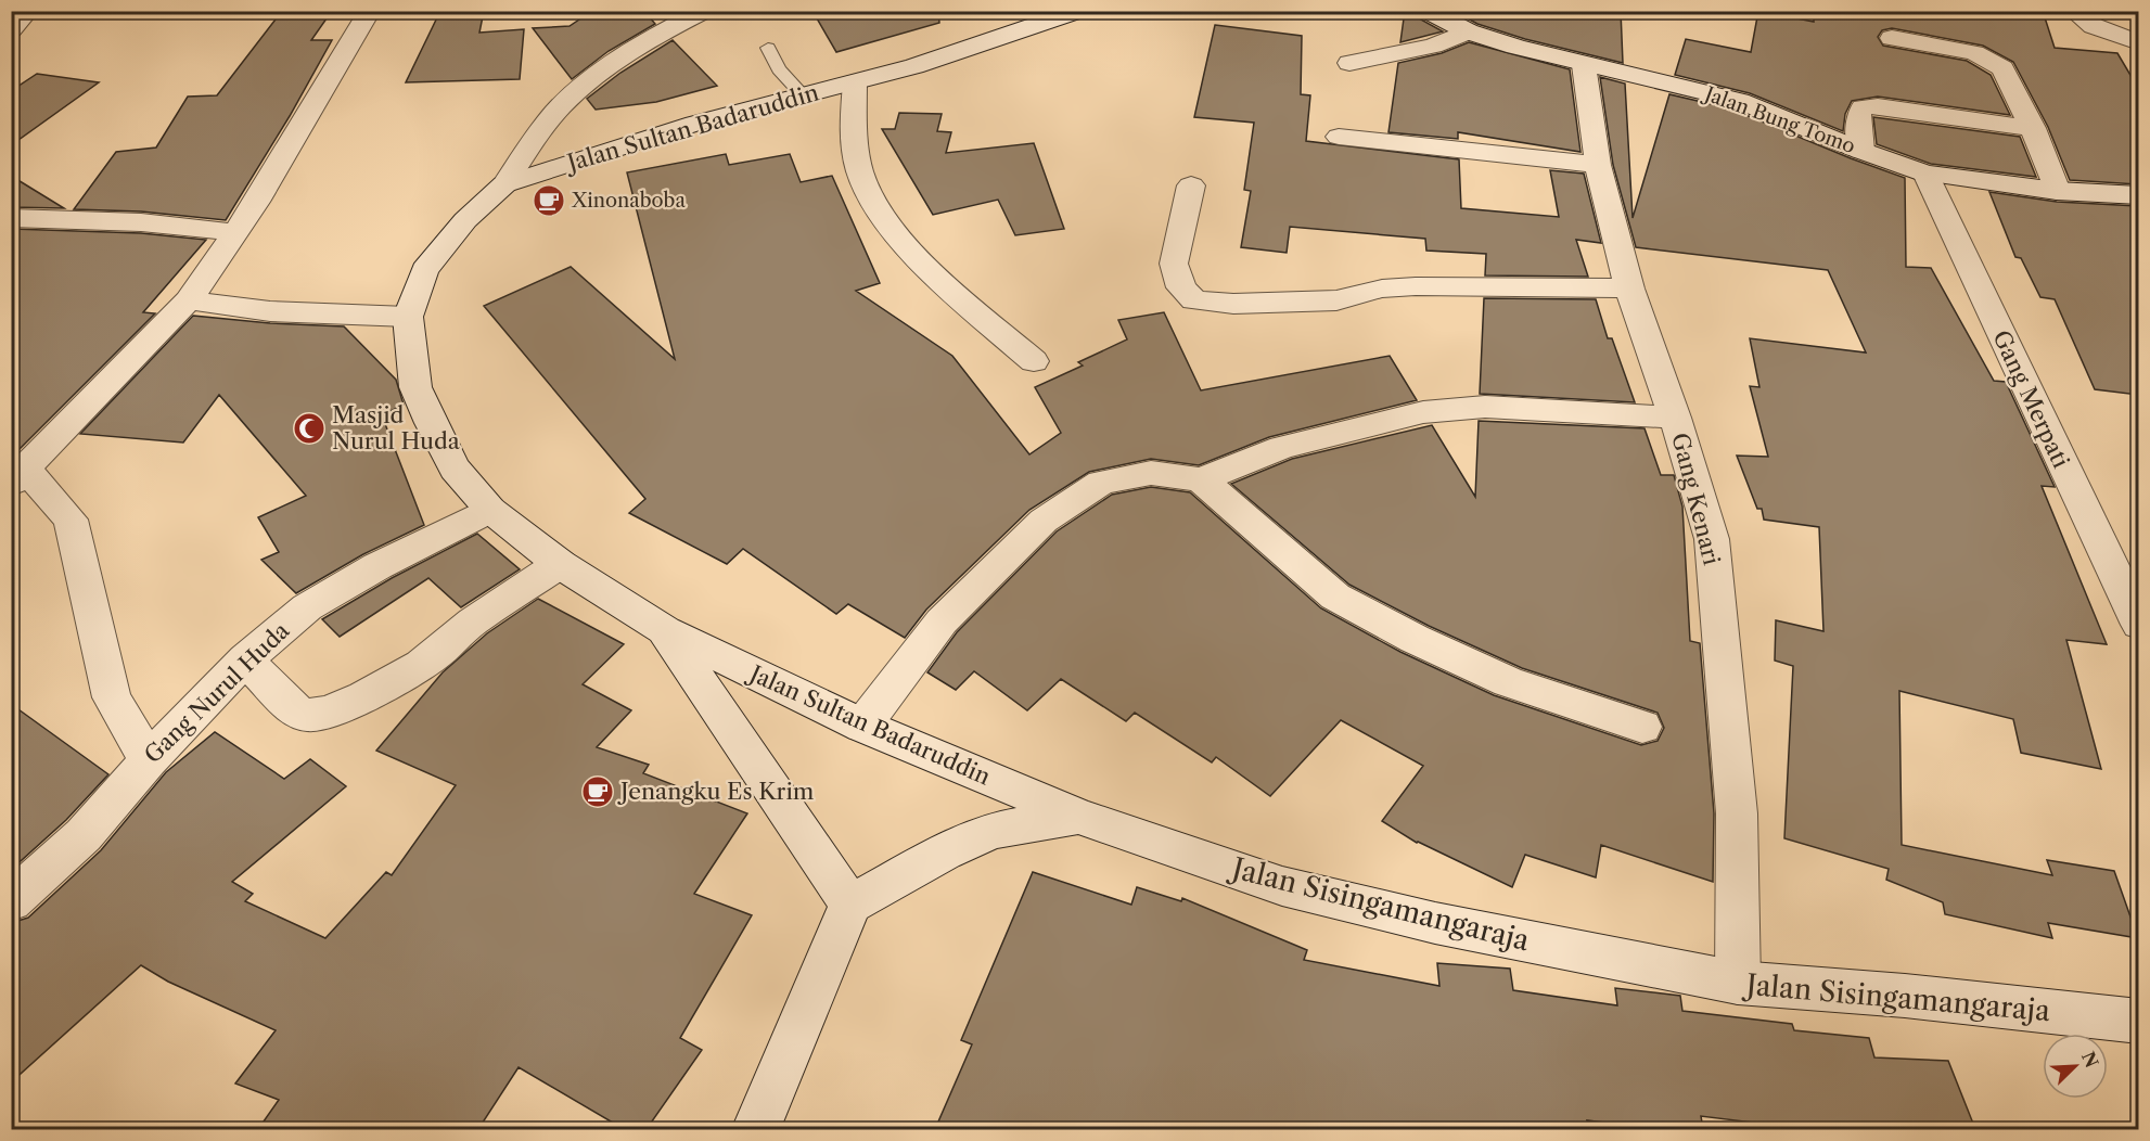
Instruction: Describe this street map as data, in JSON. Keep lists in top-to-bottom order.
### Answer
{
  "streets": {
    "street": [
      "Jalan Bung Tomo",
      "Jalan Sultan Badaruddin",
      "Gang Merpati",
      "Gang Kenari",
      "Gang Nurul Huda",
      "Jalan Sisingamangaraja"
    ]
  },
  "crossings": [
    ["Jalan Bung Tomo", "Gang Merpati"],
    ["Jalan Bung Tomo", "Gang Kenari"],
    ["Jalan Sultan Badaruddin", "Gang Nurul Huda"],
    ["Jalan Sultan Badaruddin", "Jalan Sisingamangaraja"],
    ["Gang Kenari", "Jalan Sisingamangaraja"]
  ],
  "places": {
    "cafe": ["Xinonaboba", "Jenangku Es Krim"],
    "mosque": ["Masjid Nurul Huda"]
  },
  "north": "top right"
}
